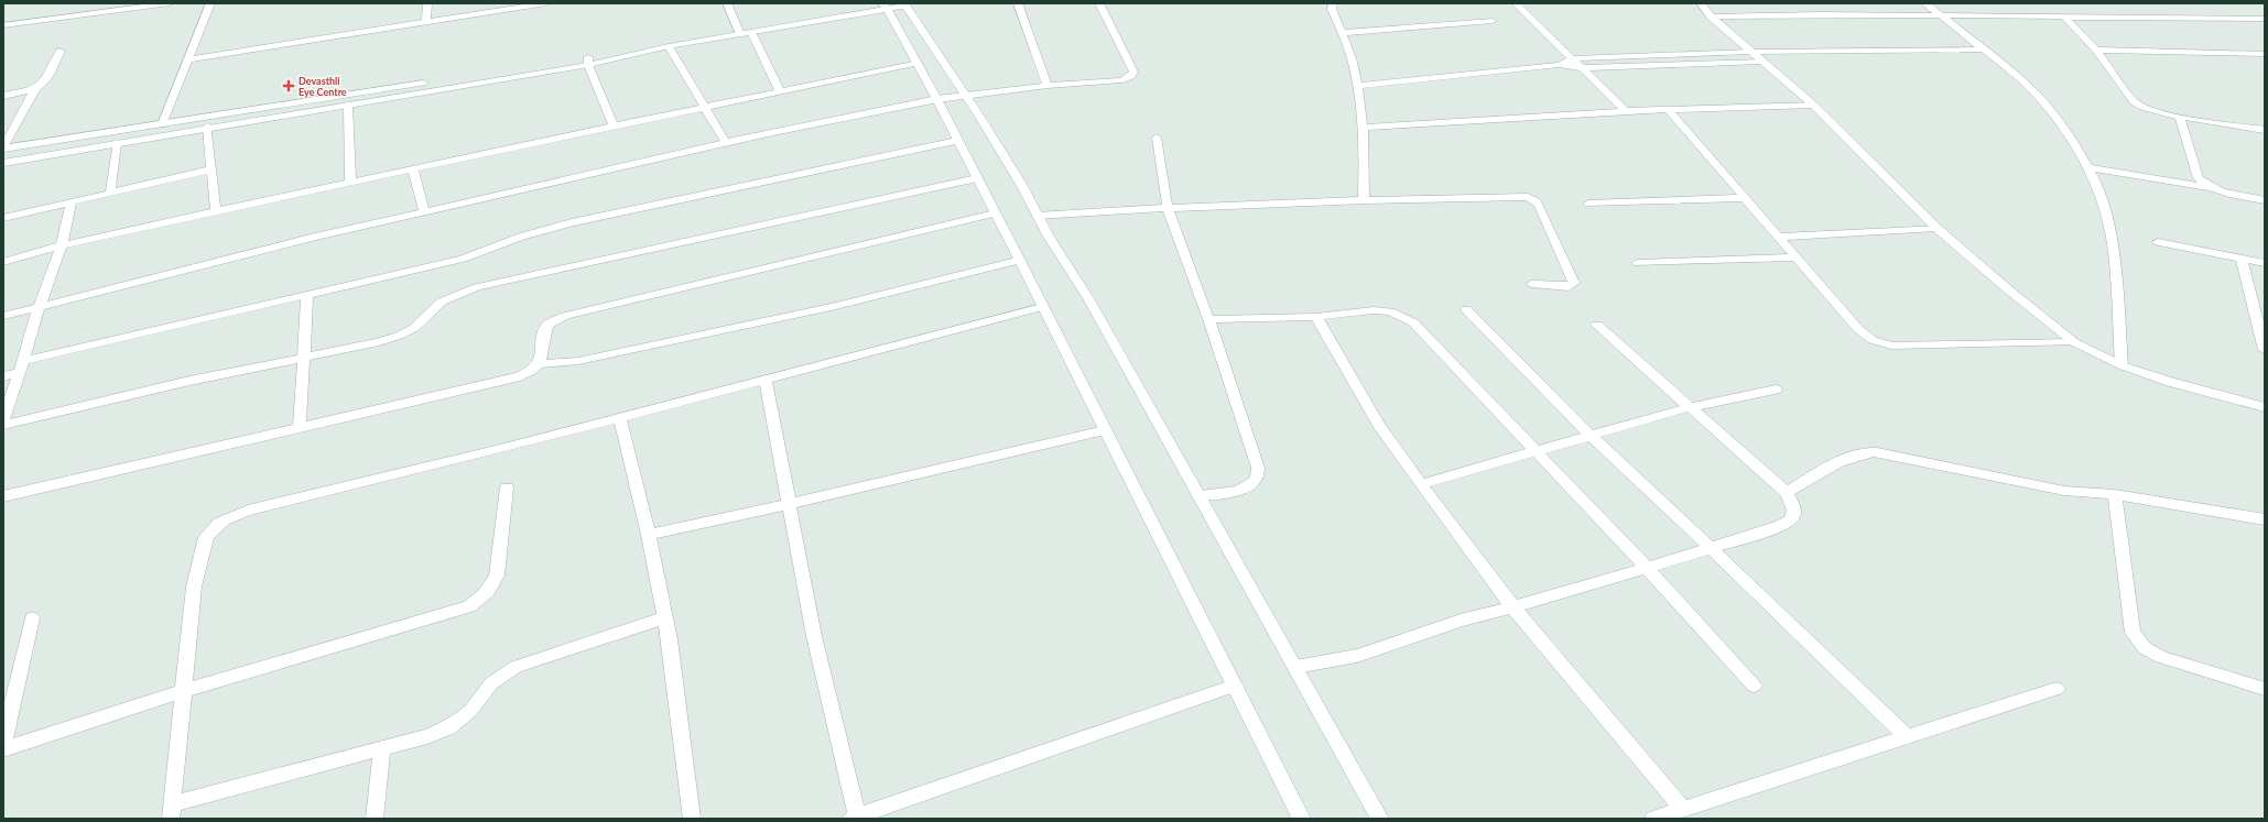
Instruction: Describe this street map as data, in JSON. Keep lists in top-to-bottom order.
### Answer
{
  "places": {
    "health": ["Devasthli Eye Centre"]
  }
}
